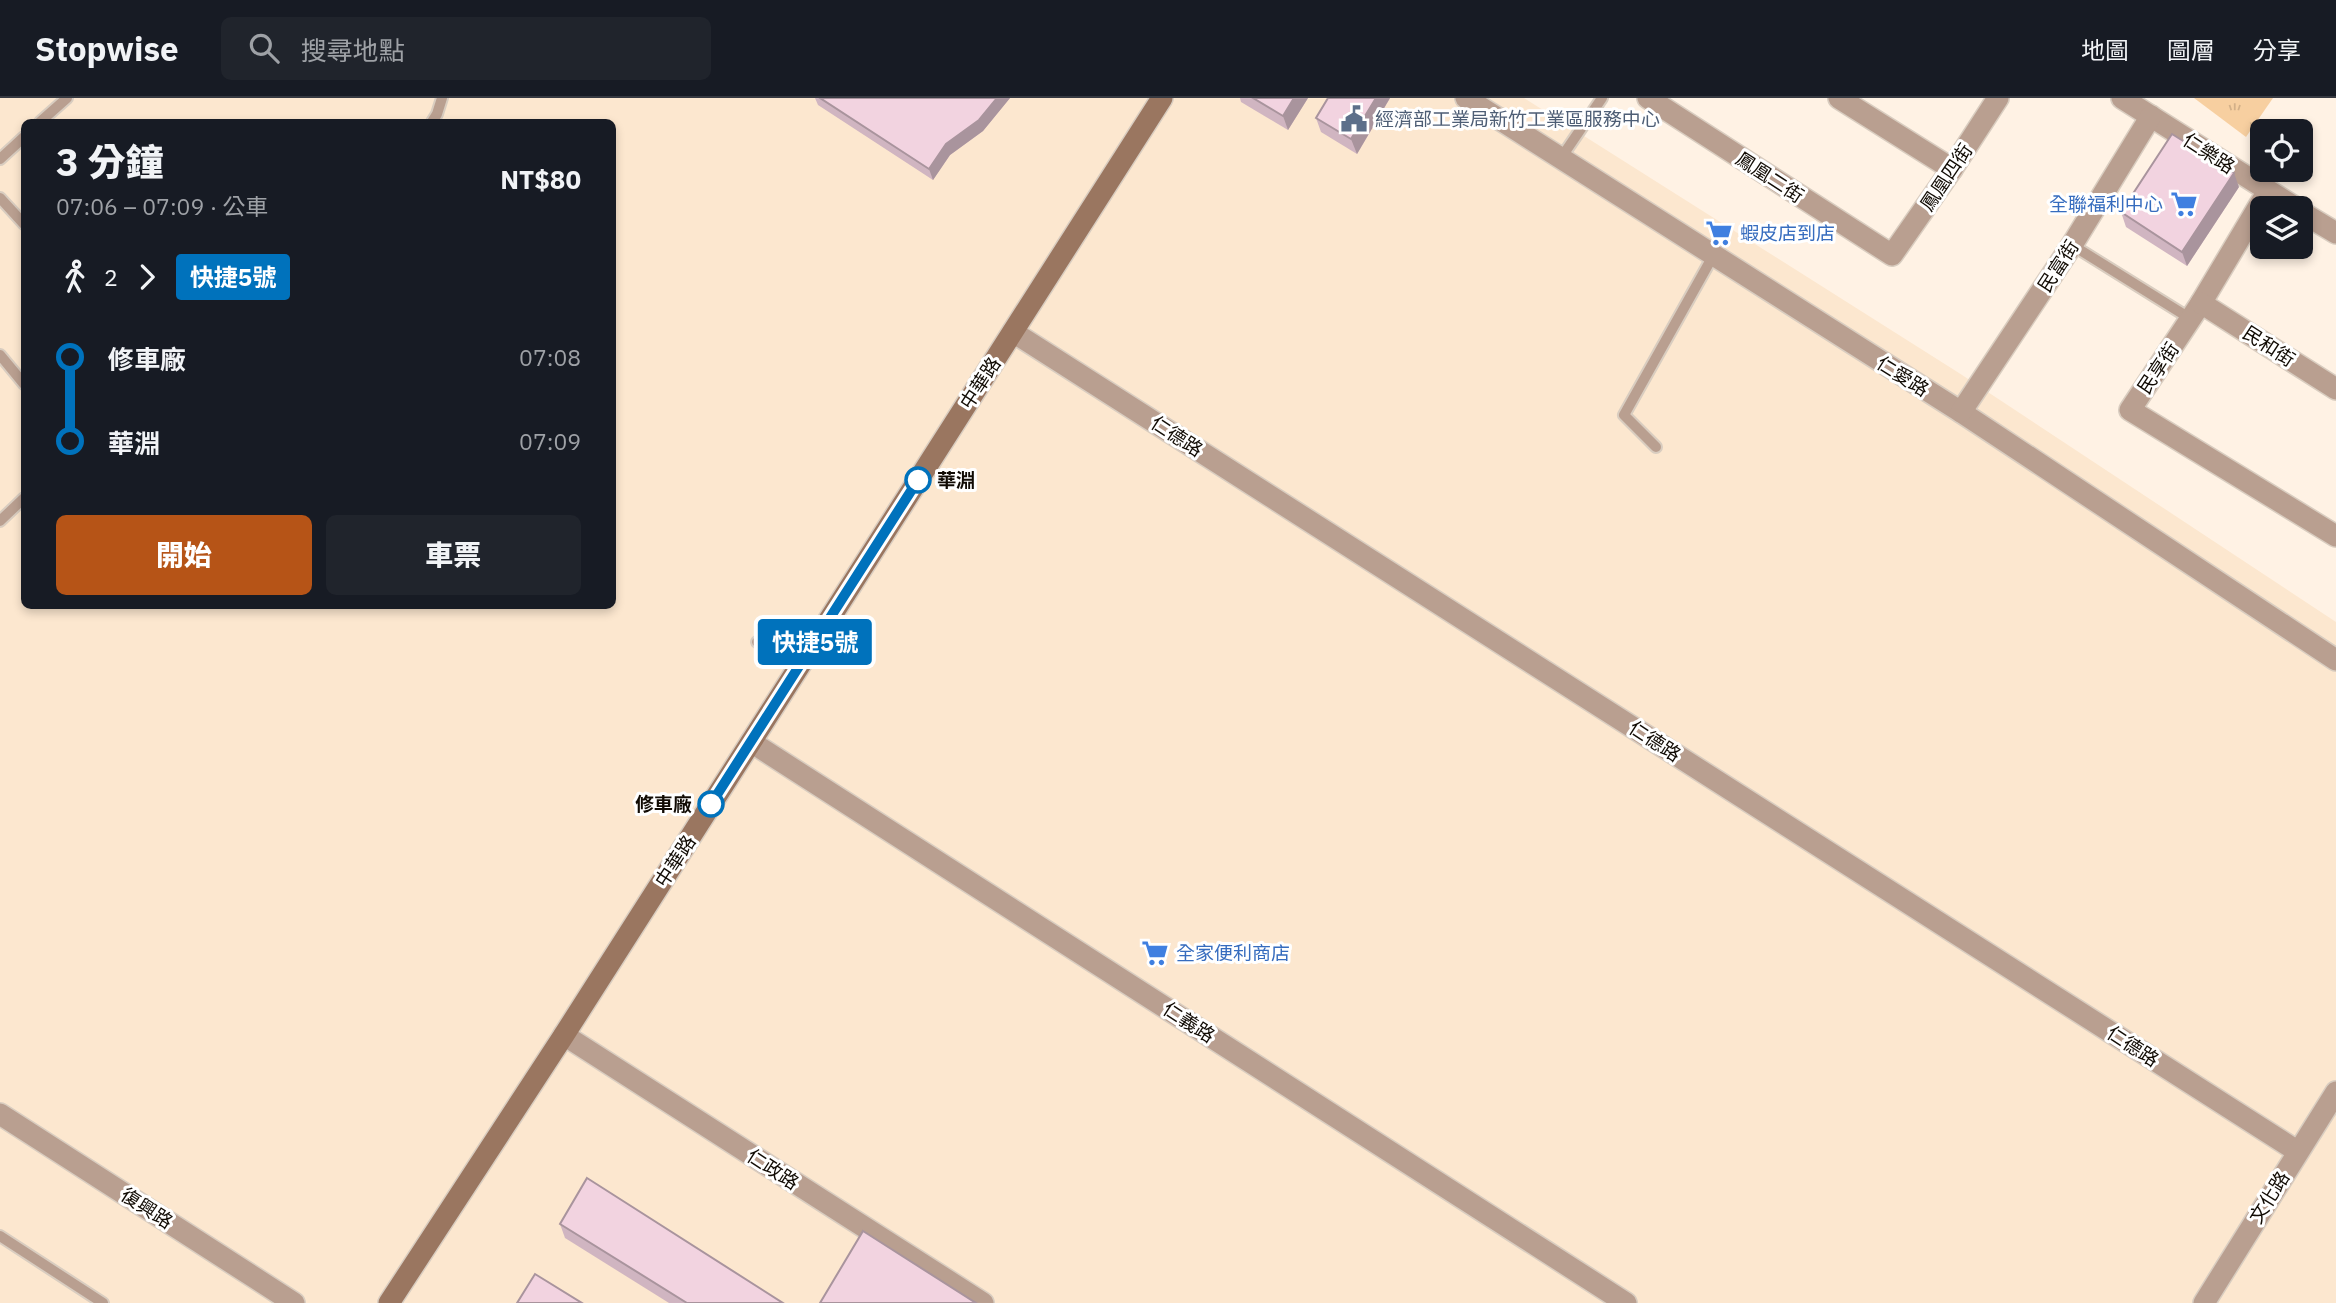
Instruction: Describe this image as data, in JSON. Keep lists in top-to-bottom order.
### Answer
{
  "streets": {
    "street": [
      "仁樂路",
      "鳳凰二街",
      "鳳凰四街",
      "民富街",
      "民和街",
      "民享街",
      "仁愛路",
      "中華路",
      "仁德路",
      "仁義路",
      "仁政路",
      "文化路",
      "復興路"
    ]
  },
  "crossings": [
    ["仁樂路", "民富街"],
    ["仁樂路", "民享街"],
    ["鳳凰二街", "鳳凰四街"],
    ["民富街", "仁愛路"],
    ["民和街", "民享街"],
    ["中華路", "仁德路"],
    ["中華路", "仁義路"],
    ["中華路", "仁政路"],
    ["仁德路", "文化路"]
  ],
  "places": {
    "public building": ["經濟部工業局新竹工業區服務中心"],
    "supermarket": ["全聯福利中心", "蝦皮店到店", "全家便利商店"],
    "other": ["華淵", "修車廠"]
  },
  "lines": ["bus line 快捷5號"],
  "page": {
    "header": "Stopwise",
    "search": "搜尋地點",
    "nav": ["地圖", "圖層", "分享"],
    "on_map": "快捷5號",
    "heading": ["3 分鐘", "07:06 – 07:09 · 公車", "NT$80"],
    "legs": ["2", "快捷5號"],
    "list": [
      {
        "name": "修車廠",
        "value": "07:08"
      },
      {
        "name": "華淵",
        "value": "07:09"
      }
    ],
    "buttons": ["開始", "車票"]
  }
}
